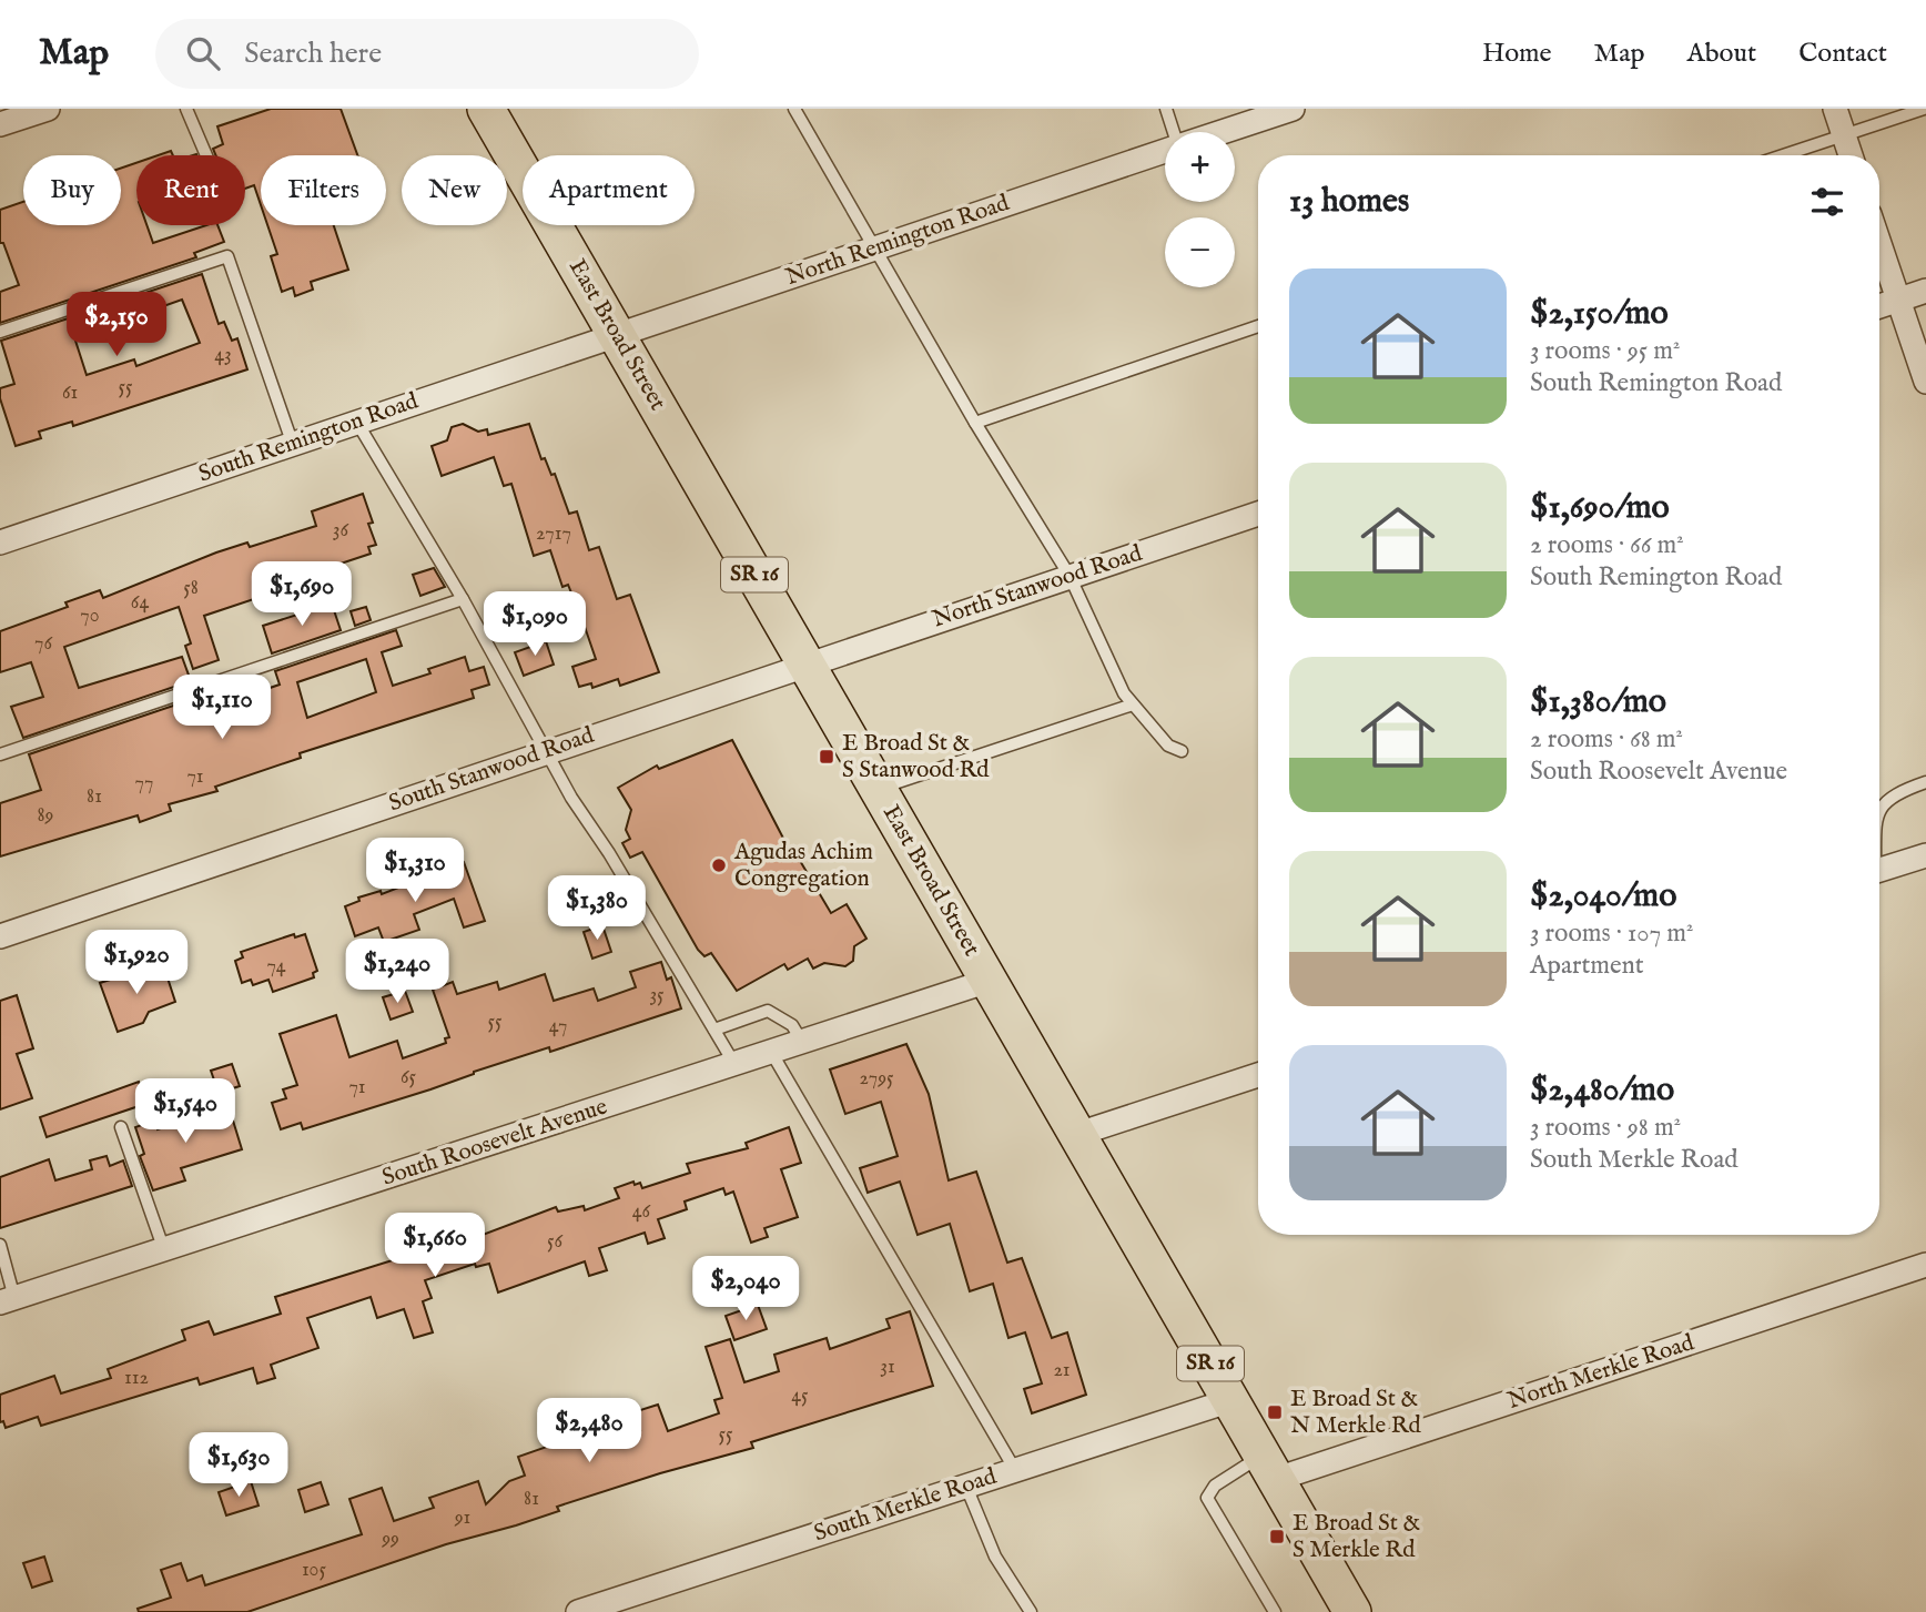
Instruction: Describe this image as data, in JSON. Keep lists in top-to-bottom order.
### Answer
{
  "streets": {
    "main road": ["East Broad Street", "SR 16"],
    "street": [
      "North Remington Road",
      "South Remington Road",
      "North Stanwood Road",
      "South Stanwood Road",
      "South Roosevelt Avenue",
      "North Merkle Road",
      "South Merkle Road"
    ]
  },
  "crossings": [
    ["North Remington Road", "East Broad Street"],
    ["North Remington Road", "South Remington Road"],
    ["East Broad Street", "South Remington Road"],
    ["East Broad Street", "North Stanwood Road"],
    ["East Broad Street", "South Stanwood Road"],
    ["East Broad Street", "South Roosevelt Avenue"],
    ["East Broad Street", "North Merkle Road"],
    ["East Broad Street", "South Merkle Road"],
    ["North Stanwood Road", "South Stanwood Road"]
  ],
  "places": {
    "transit": ["E Broad St & S Stanwood Rd", "E Broad St & N Merkle Rd", "E Broad St & S Merkle Rd"],
    "other": ["Agudas Achim Congregation"]
  },
  "house_numbers": [
    "43",
    "55",
    "61",
    "36",
    "2717",
    "58",
    "64",
    "70",
    "76",
    "71",
    "77",
    "81",
    "89",
    "74",
    "35",
    "55",
    "47",
    "65",
    "2795",
    "71",
    "46",
    "56",
    "31",
    "21",
    "112",
    "45",
    "55",
    "81",
    "91",
    "99",
    "105"
  ],
  "page": {
    "header": "Map",
    "search": "Search here",
    "nav": [
      "Home",
      "Map",
      "About",
      "Contact"
    ],
    "map_buttons": ["+", "−"],
    "chip": [
      "Buy",
      "Rent",
      "Filters",
      "New",
      "Apartment"
    ],
    "heading": "13 homes",
    "list": [
      {
        "name": "$2,150/mo",
        "note": "3 rooms · 95 m² · South Remington Road"
      },
      {
        "name": "$1,690/mo",
        "note": "2 rooms · 66 m² · South Remington Road"
      },
      {
        "name": "$1,380/mo",
        "note": "2 rooms · 68 m² · South Roosevelt Avenue"
      },
      {
        "name": "$2,040/mo",
        "note": "3 rooms · 107 m² · Apartment"
      },
      {
        "name": "$2,480/mo",
        "note": "3 rooms · 98 m² · South Merkle Road"
      }
    ],
    "price": [
      "$2,150",
      "$1,690",
      "$1,090",
      "$1,110",
      "$1,310",
      "$1,380",
      "$1,920",
      "$1,240",
      "$1,540",
      "$1,660",
      "$2,040",
      "$2,480",
      "$1,630"
    ]
  }
}
